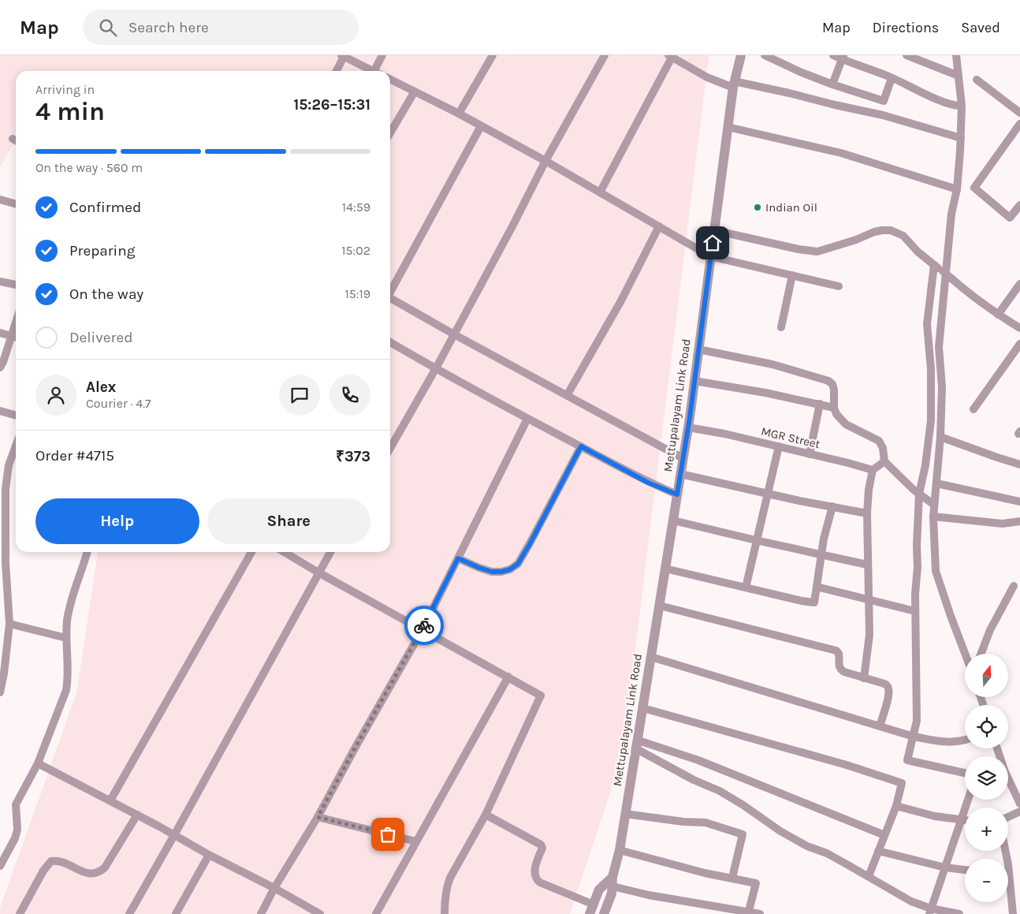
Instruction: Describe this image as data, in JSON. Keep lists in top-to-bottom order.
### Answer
{
  "streets": {
    "street": ["Mettupalayam Link Road", "MGR Street"]
  },
  "crossings": [
    ["Mettupalayam Link Road", "MGR Street"]
  ],
  "places": ["Indian Oil"],
  "north": "top",
  "page": {
    "header": "Map",
    "search": "Search here",
    "nav": ["Map", "Directions", "Saved"],
    "heading": ["4 min", "Arriving in", "15:26–15:31"],
    "panel": [
      "Alex",
      "Courier · 4.7",
      "Order #4715",
      "₹373"
    ],
    "bar": "On the way · 560 m",
    "list": [
      ["Confirmed", "14:59"],
      ["Preparing", "15:02"],
      ["On the way", "15:19"],
      "Delivered"
    ],
    "buttons": ["Help", "Share"],
    "map_buttons": ["+", "−"]
  }
}
